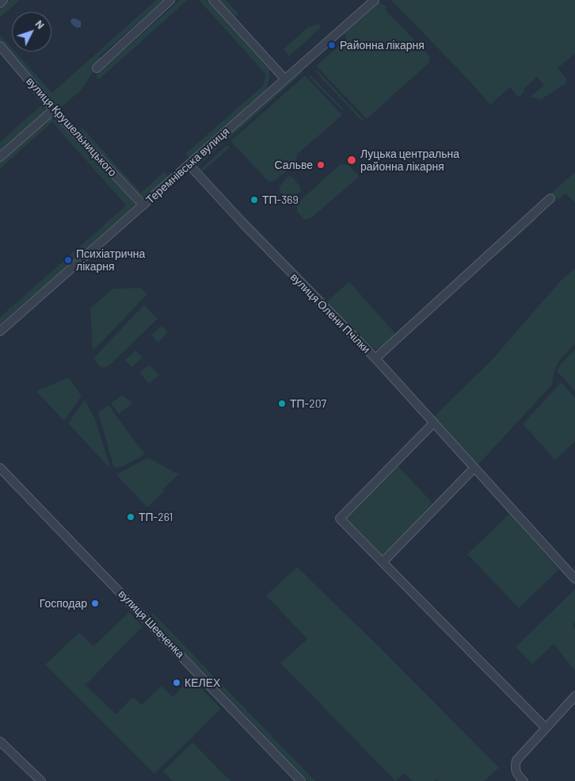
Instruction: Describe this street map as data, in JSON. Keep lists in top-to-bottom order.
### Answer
{
  "streets": {
    "street": [
      "вулиця Крушельницького",
      "Теремнівська вулиця",
      "вулиця Олени Пчілки",
      "вулиця Шевченка"
    ]
  },
  "crossings": [
    ["вулиця Крушельницького", "Теремнівська вулиця"],
    ["Теремнівська вулиця", "вулиця Олени Пчілки"]
  ],
  "places": [
    "Районна лікарня",
    "Луцька центральна районна лікарня",
    "Сальве",
    "ТП-369",
    "Психіатрична лікарня",
    "ТП-207",
    "ТП-261",
    "Господар",
    "КЕЛЕХ"
  ],
  "north": "top right"
}
